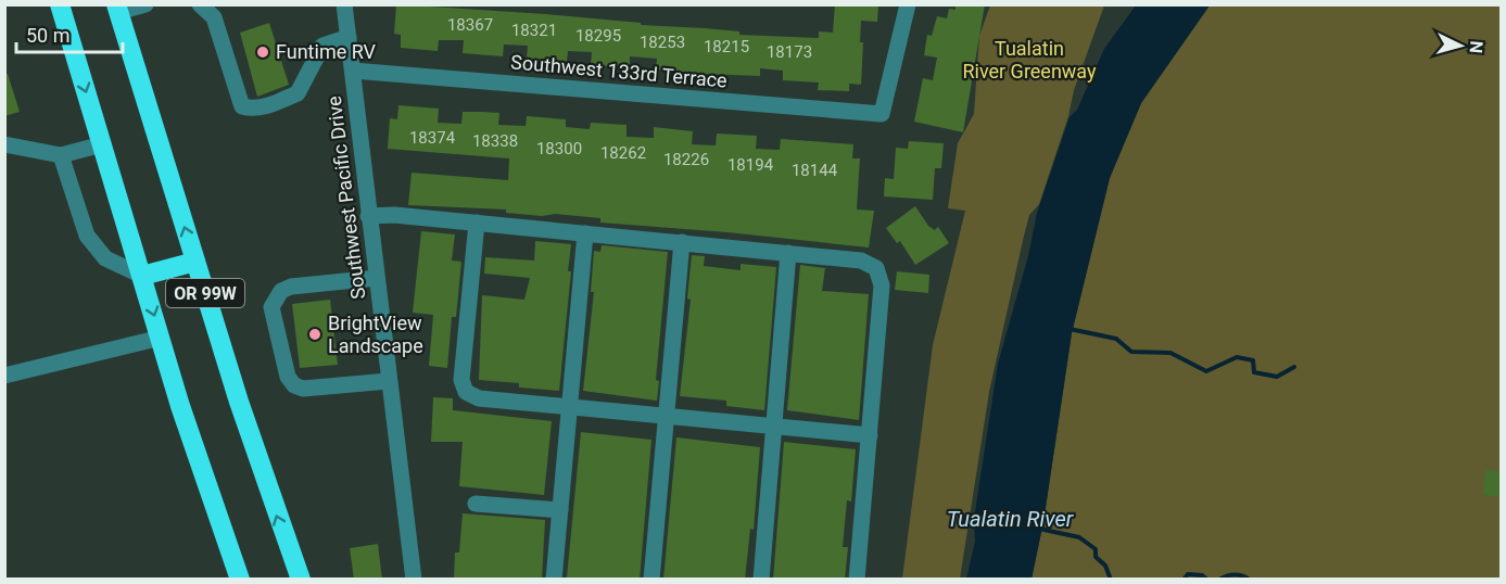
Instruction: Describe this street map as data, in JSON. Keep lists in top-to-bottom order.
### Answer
{
  "streets": {
    "highway": ["OR 99W"],
    "street": ["Southwest 133rd Terrace", "Southwest Pacific Drive"]
  },
  "crossings": [
    ["Southwest 133rd Terrace", "Southwest Pacific Drive"]
  ],
  "water": ["Tualatin River"],
  "parks": ["Tualatin River Greenway"],
  "places": ["Funtime RV", "BrightView Landscape"],
  "house_numbers": [
    "18367",
    "18321",
    "18295",
    "18253",
    "18215",
    "18173",
    "18374",
    "18338",
    "18300",
    "18262",
    "18226",
    "18194",
    "18144"
  ],
  "scale_bar": "50 m",
  "north": "right"
}
